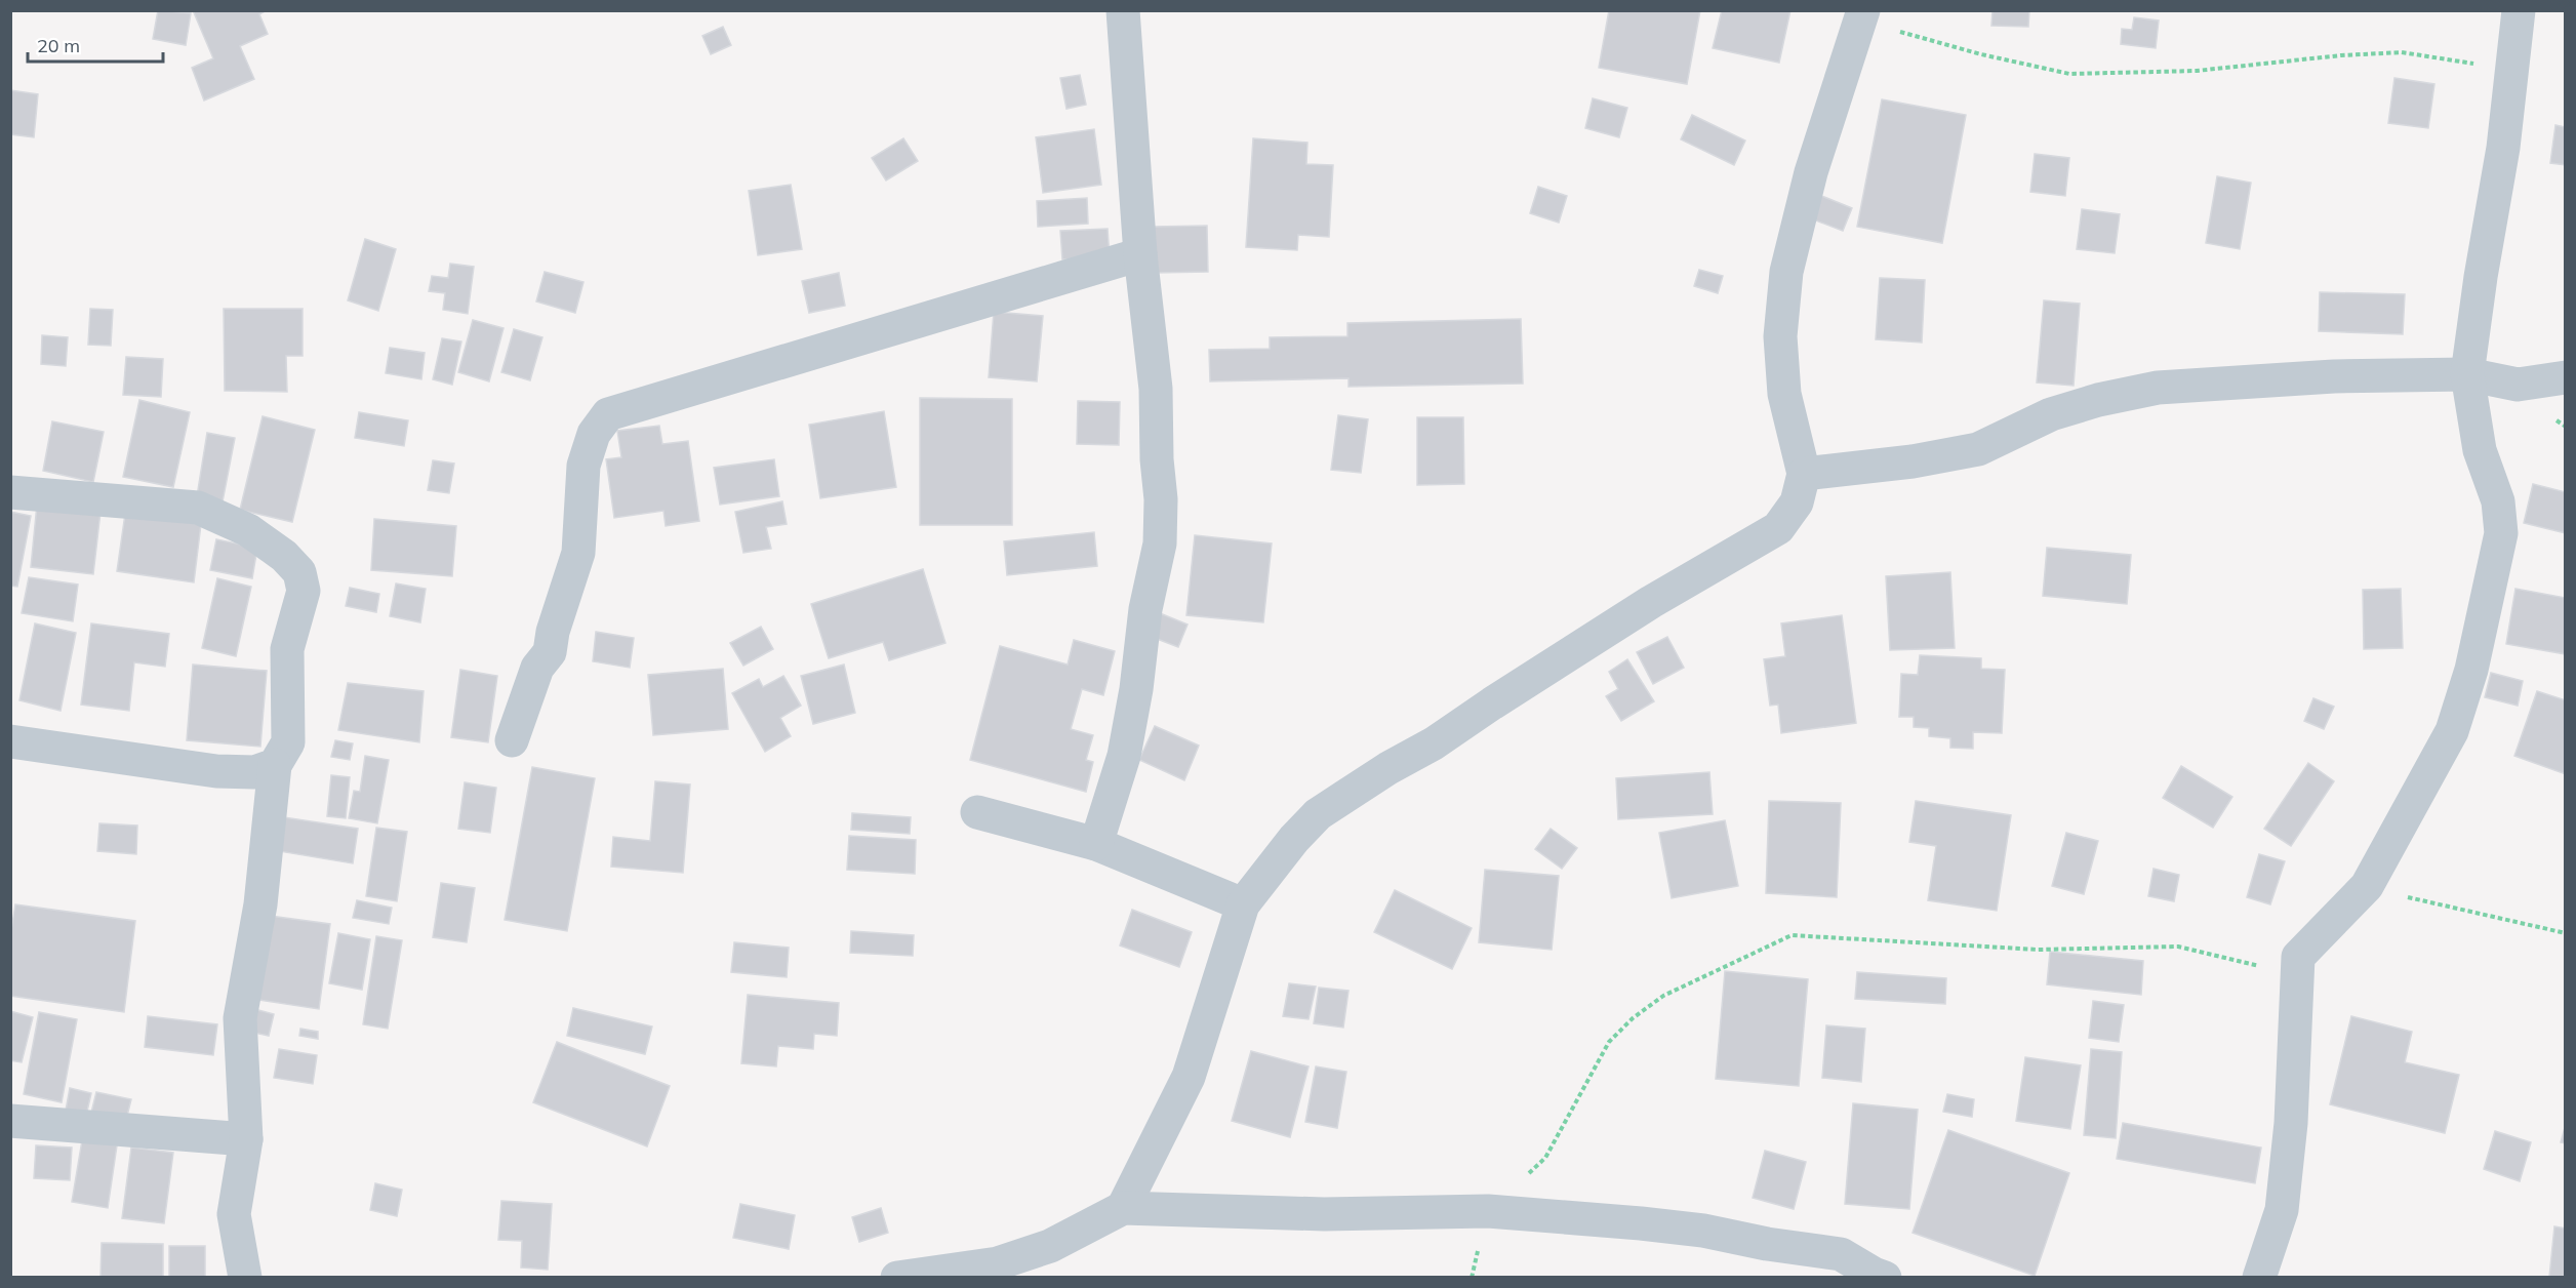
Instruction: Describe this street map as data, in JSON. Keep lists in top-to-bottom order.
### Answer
{
  "scale_bar": "20 m"
}
